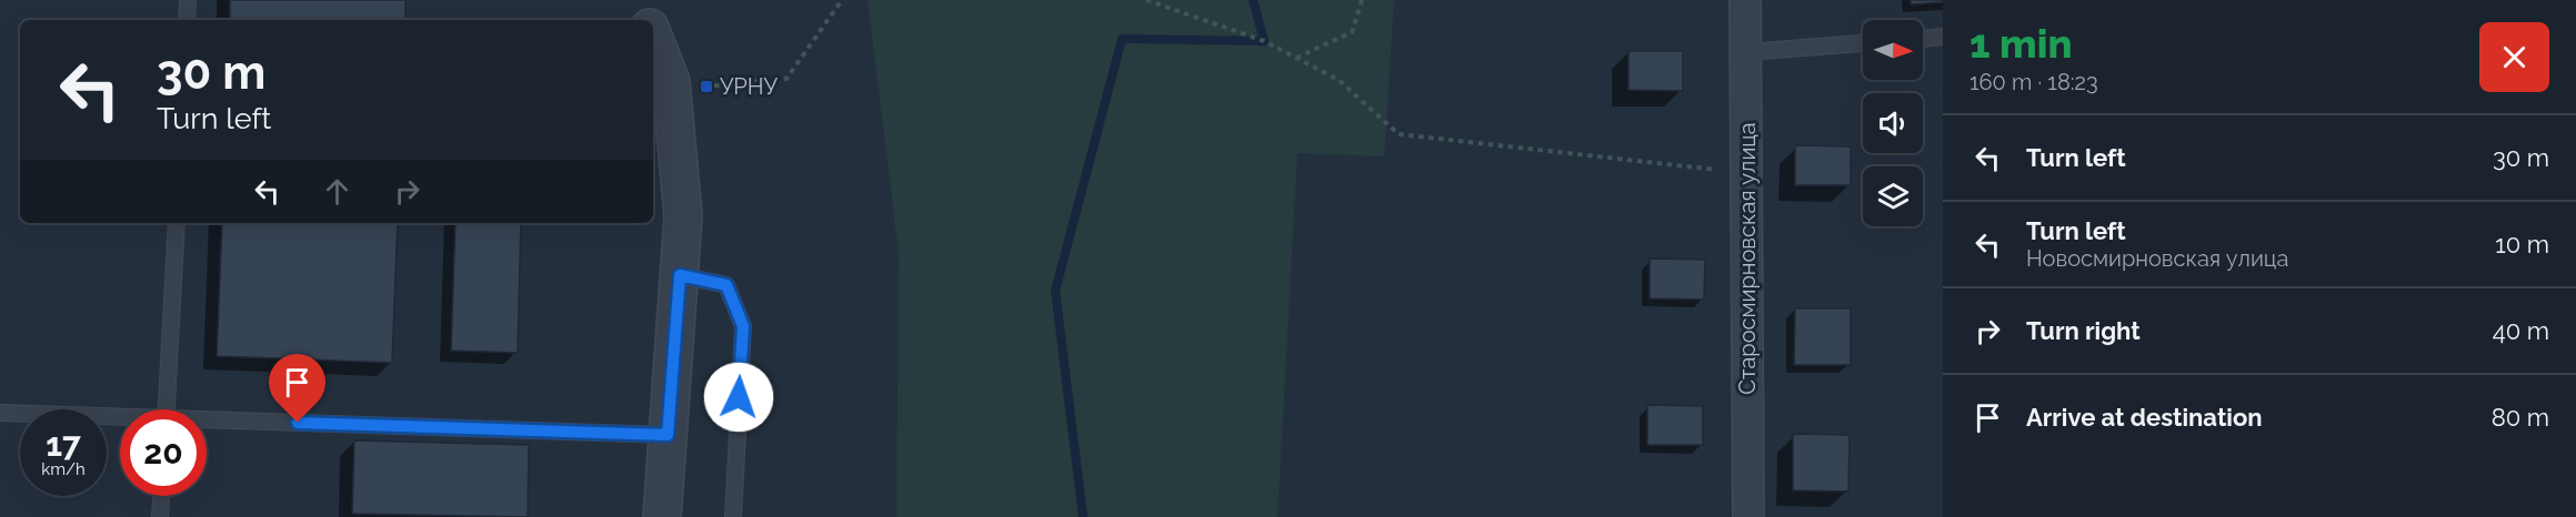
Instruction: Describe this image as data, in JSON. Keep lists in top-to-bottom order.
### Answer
{
  "streets": {
    "street": ["Старосмирновская улица"]
  },
  "places": {
    "transit": ["УРНУ"]
  },
  "north": "right",
  "page": {
    "heading": ["1 min", "160 m · 18:23"],
    "turn": ["30 m", "Turn left"],
    "list": [
      {
        "name": "Turn left",
        "value": "30 m"
      },
      {
        "name": "Turn left",
        "note": "Новосмирновская улица",
        "value": "10 m"
      },
      {
        "name": "Turn right",
        "value": "40 m"
      },
      {
        "name": "Arrive at destination",
        "value": "80 m"
      }
    ],
    "speed": "17 km/h",
    "limit": "20"
  }
}
